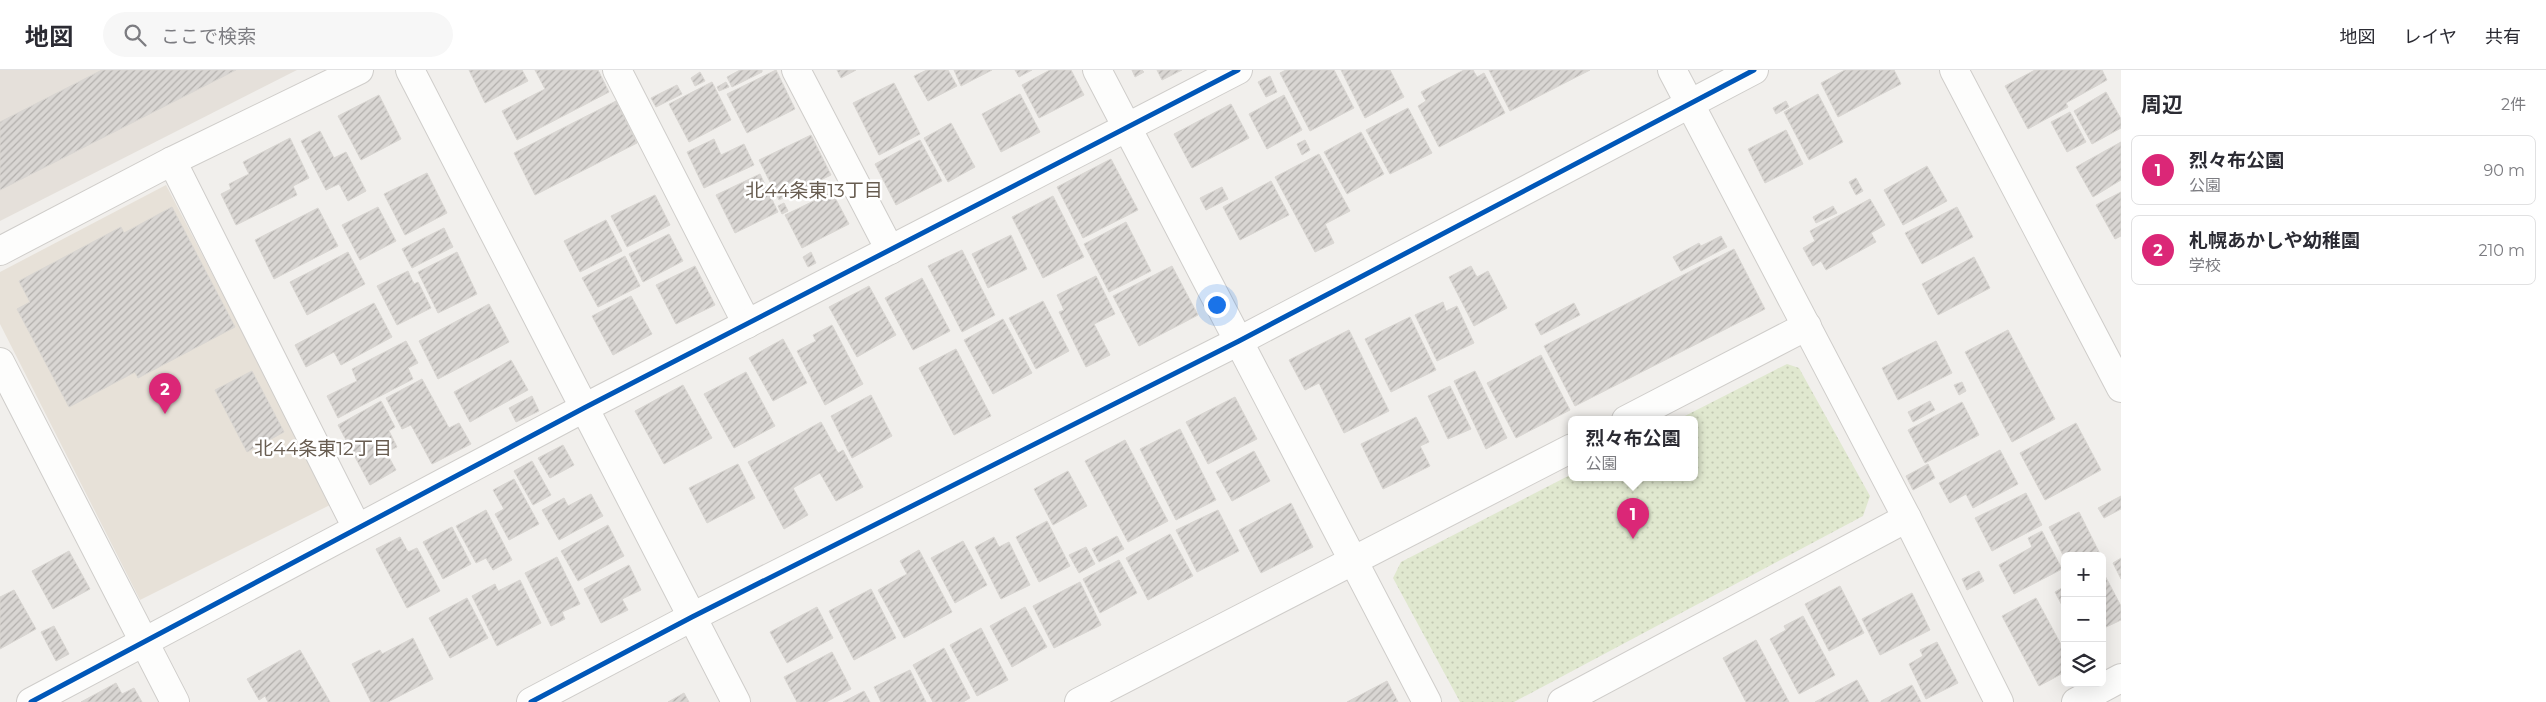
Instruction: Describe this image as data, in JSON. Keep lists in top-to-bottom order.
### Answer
{
  "districts": ["北44条東13丁目", "北44条東12丁目"],
  "page": {
    "header": "地図",
    "search": "ここで検索",
    "nav": ["地図", "レイヤ", "共有"],
    "heading": ["周辺", "2件"],
    "list": [
      {
        "mark": "1",
        "name": "烈々布公園",
        "note": "公園",
        "value": "90 m"
      },
      {
        "mark": "2",
        "name": "札幌あかしや幼稚園",
        "note": "学校",
        "value": "210 m"
      }
    ],
    "pins": ["2", "1"],
    "popup": ["烈々布公園", "公園"],
    "map_buttons": ["+", "−"]
  }
}
